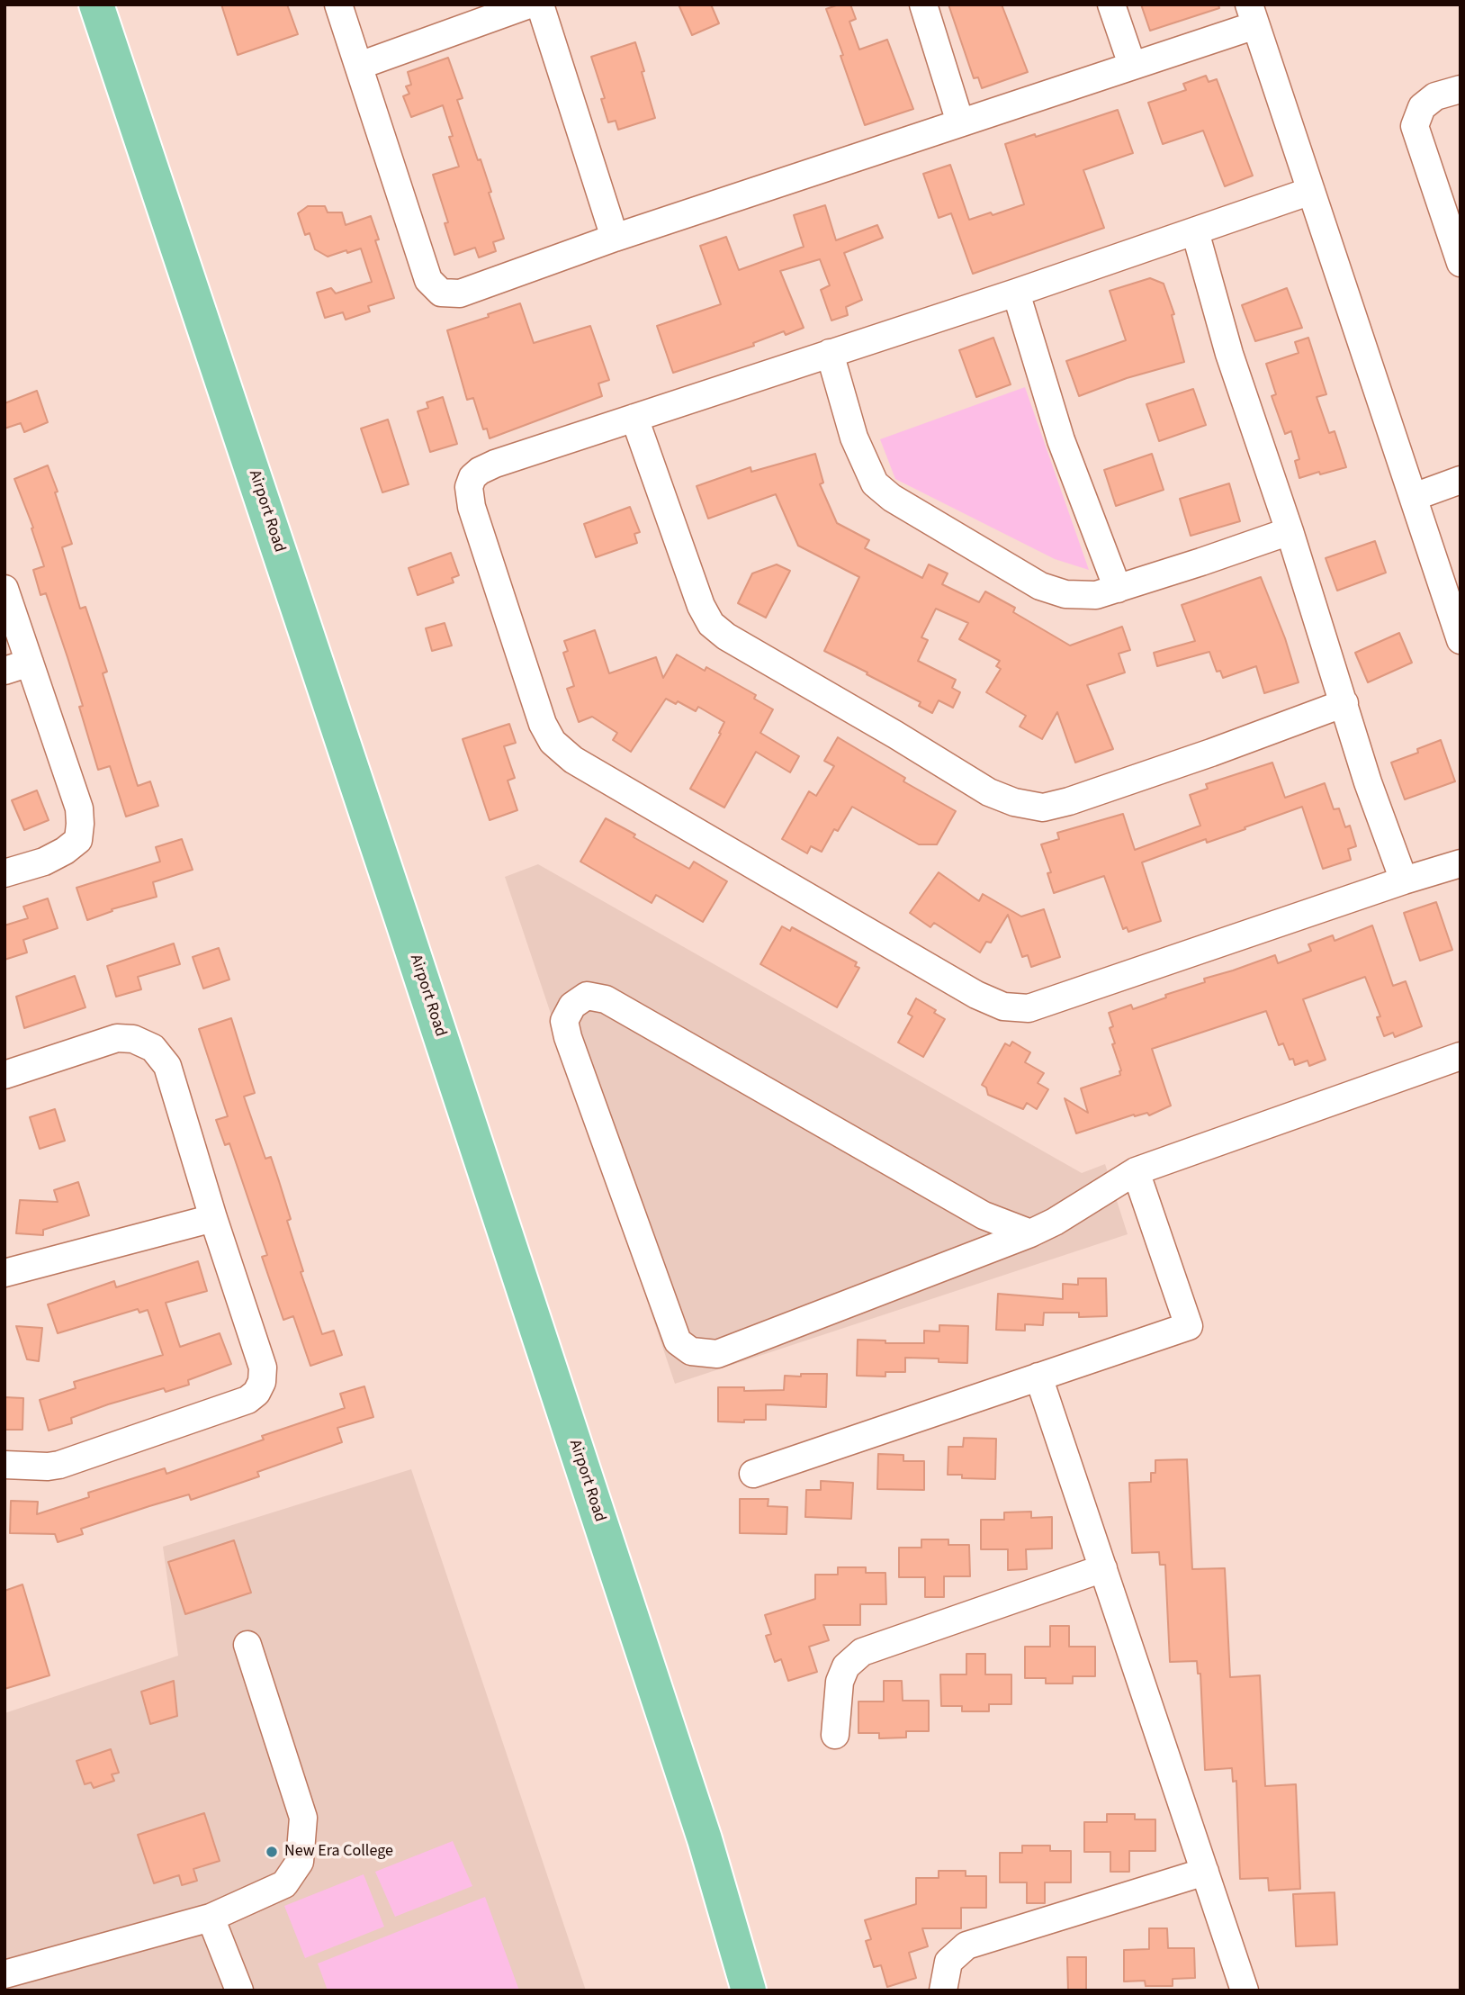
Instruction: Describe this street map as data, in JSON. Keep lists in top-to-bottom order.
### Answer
{
  "streets": {
    "main road": ["Airport Road"]
  },
  "places": ["New Era College"]
}
